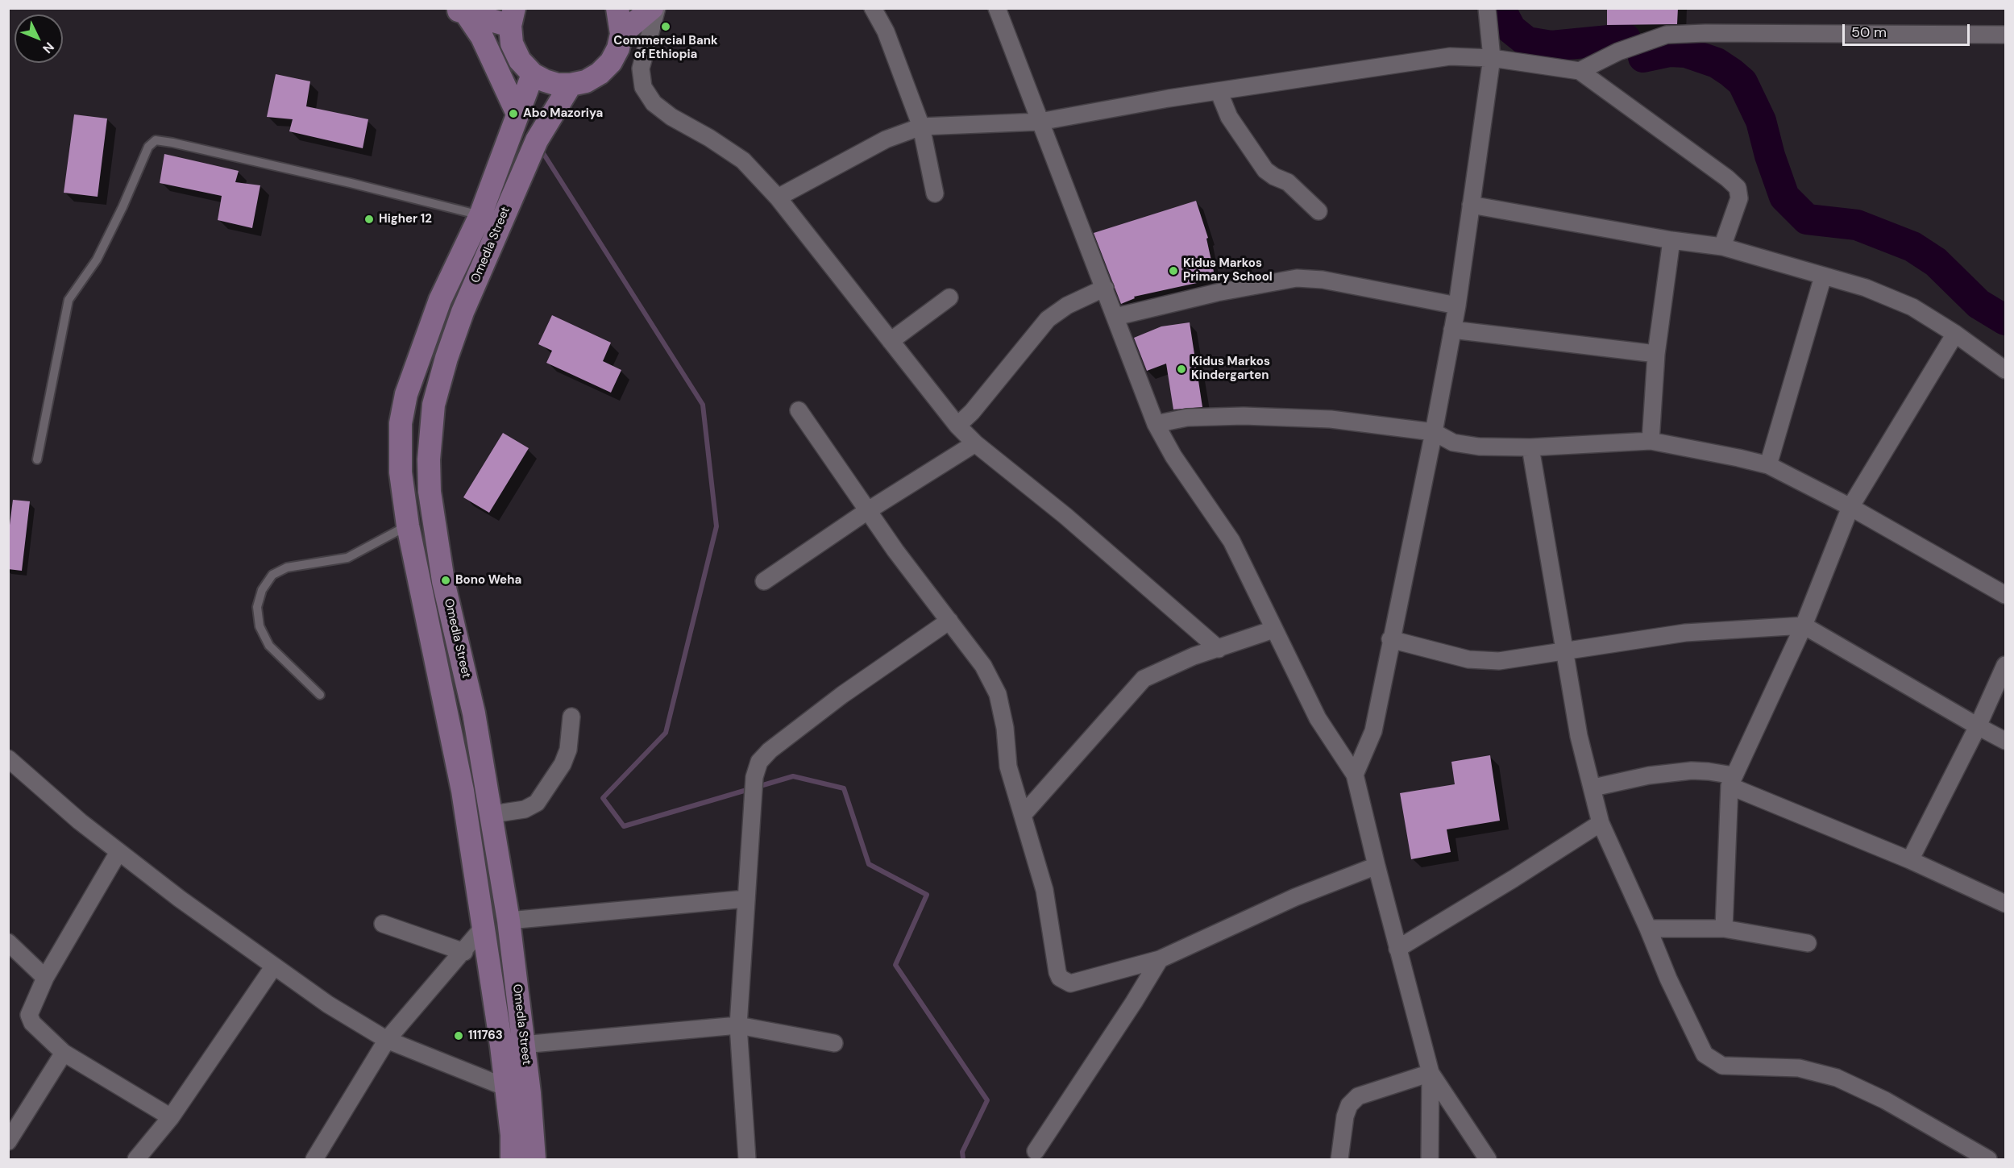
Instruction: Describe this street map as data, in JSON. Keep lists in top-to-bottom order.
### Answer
{
  "streets": {
    "main road": ["Omedla Street"]
  },
  "places": [
    "Commercial Bank of Ethiopia",
    "Abo Mazoriya",
    "Higher 12",
    "Kidus Markos Primary School",
    "Kidus Markos Kindergarten",
    "Bono Weha",
    "111763"
  ],
  "scale_bar": "50 m",
  "north": "bottom right"
}
